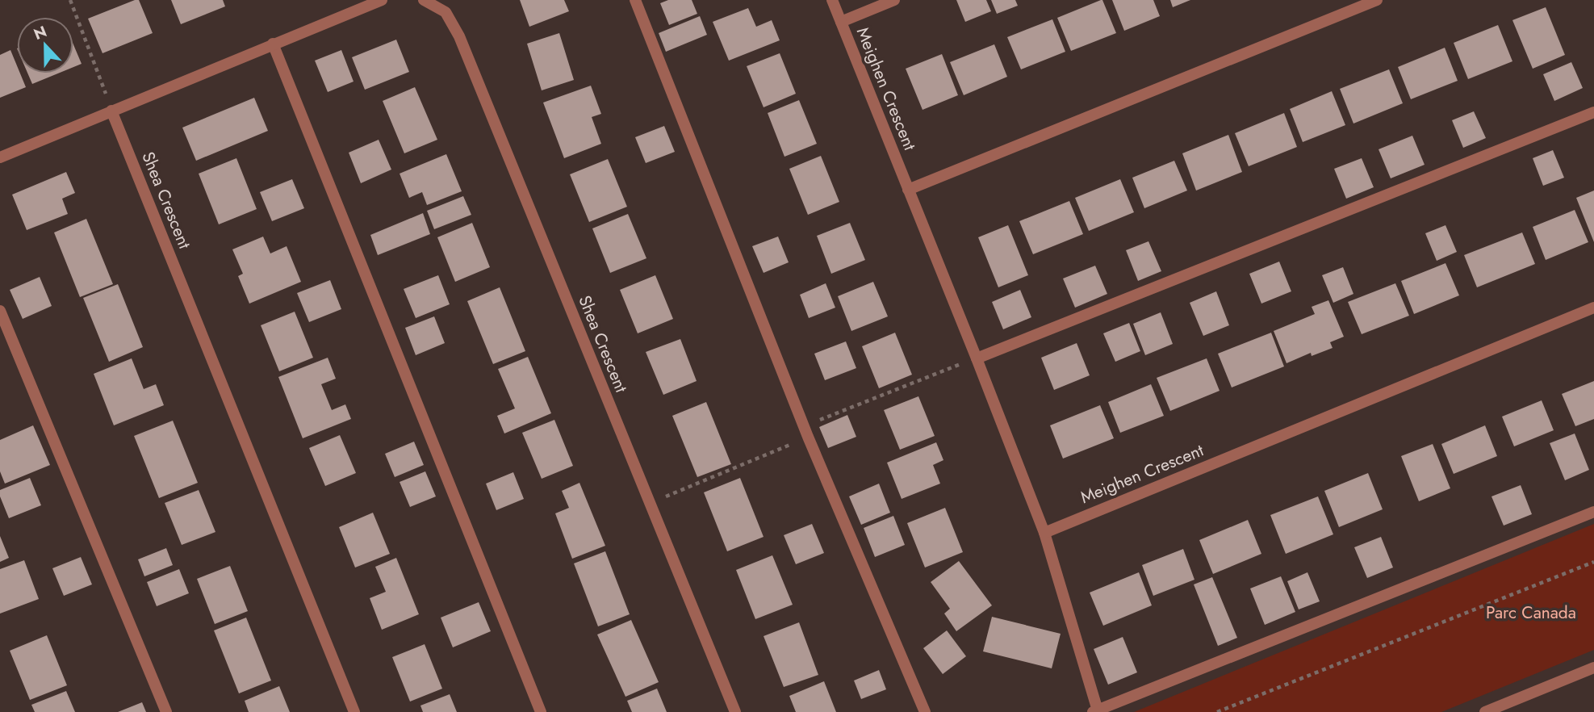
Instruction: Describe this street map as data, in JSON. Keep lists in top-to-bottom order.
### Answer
{
  "streets": {
    "street": ["Meighen Crescent", "Shea Crescent"]
  },
  "parks": ["Parc Canada"],
  "north": "top"
}
